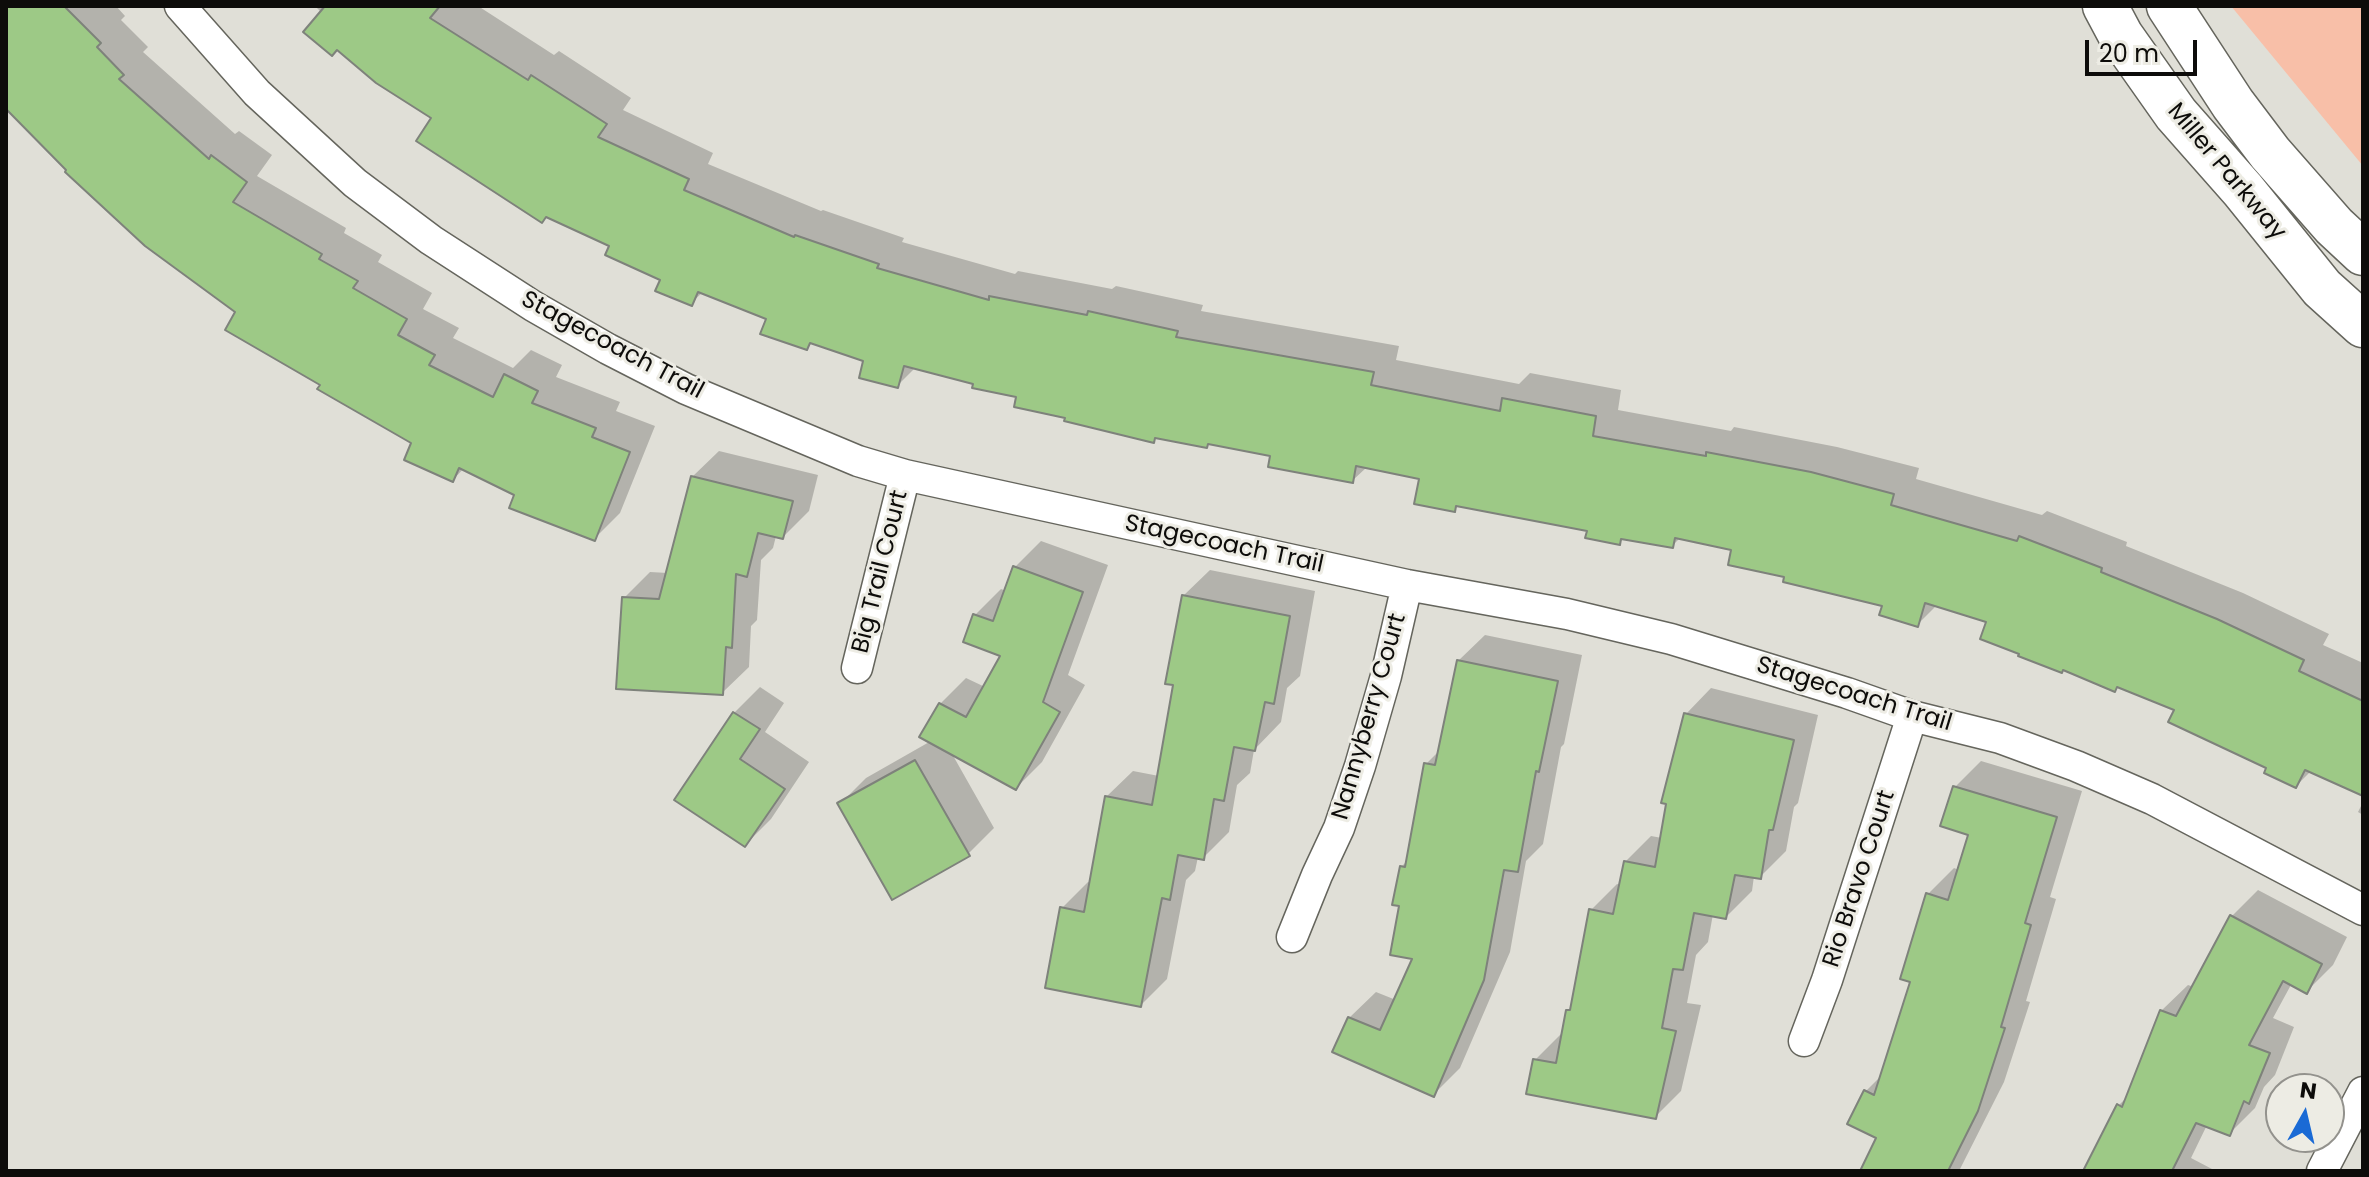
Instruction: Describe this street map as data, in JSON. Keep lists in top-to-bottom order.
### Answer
{
  "streets": {
    "street": [
      "Miller Parkway",
      "Stagecoach Trail",
      "Big Trail Court",
      "Nannyberry Court",
      "Rio Bravo Court"
    ]
  },
  "crossings": [
    ["Stagecoach Trail", "Big Trail Court"],
    ["Stagecoach Trail", "Nannyberry Court"],
    ["Stagecoach Trail", "Rio Bravo Court"]
  ],
  "scale_bar": "20 m",
  "north": "top"
}
